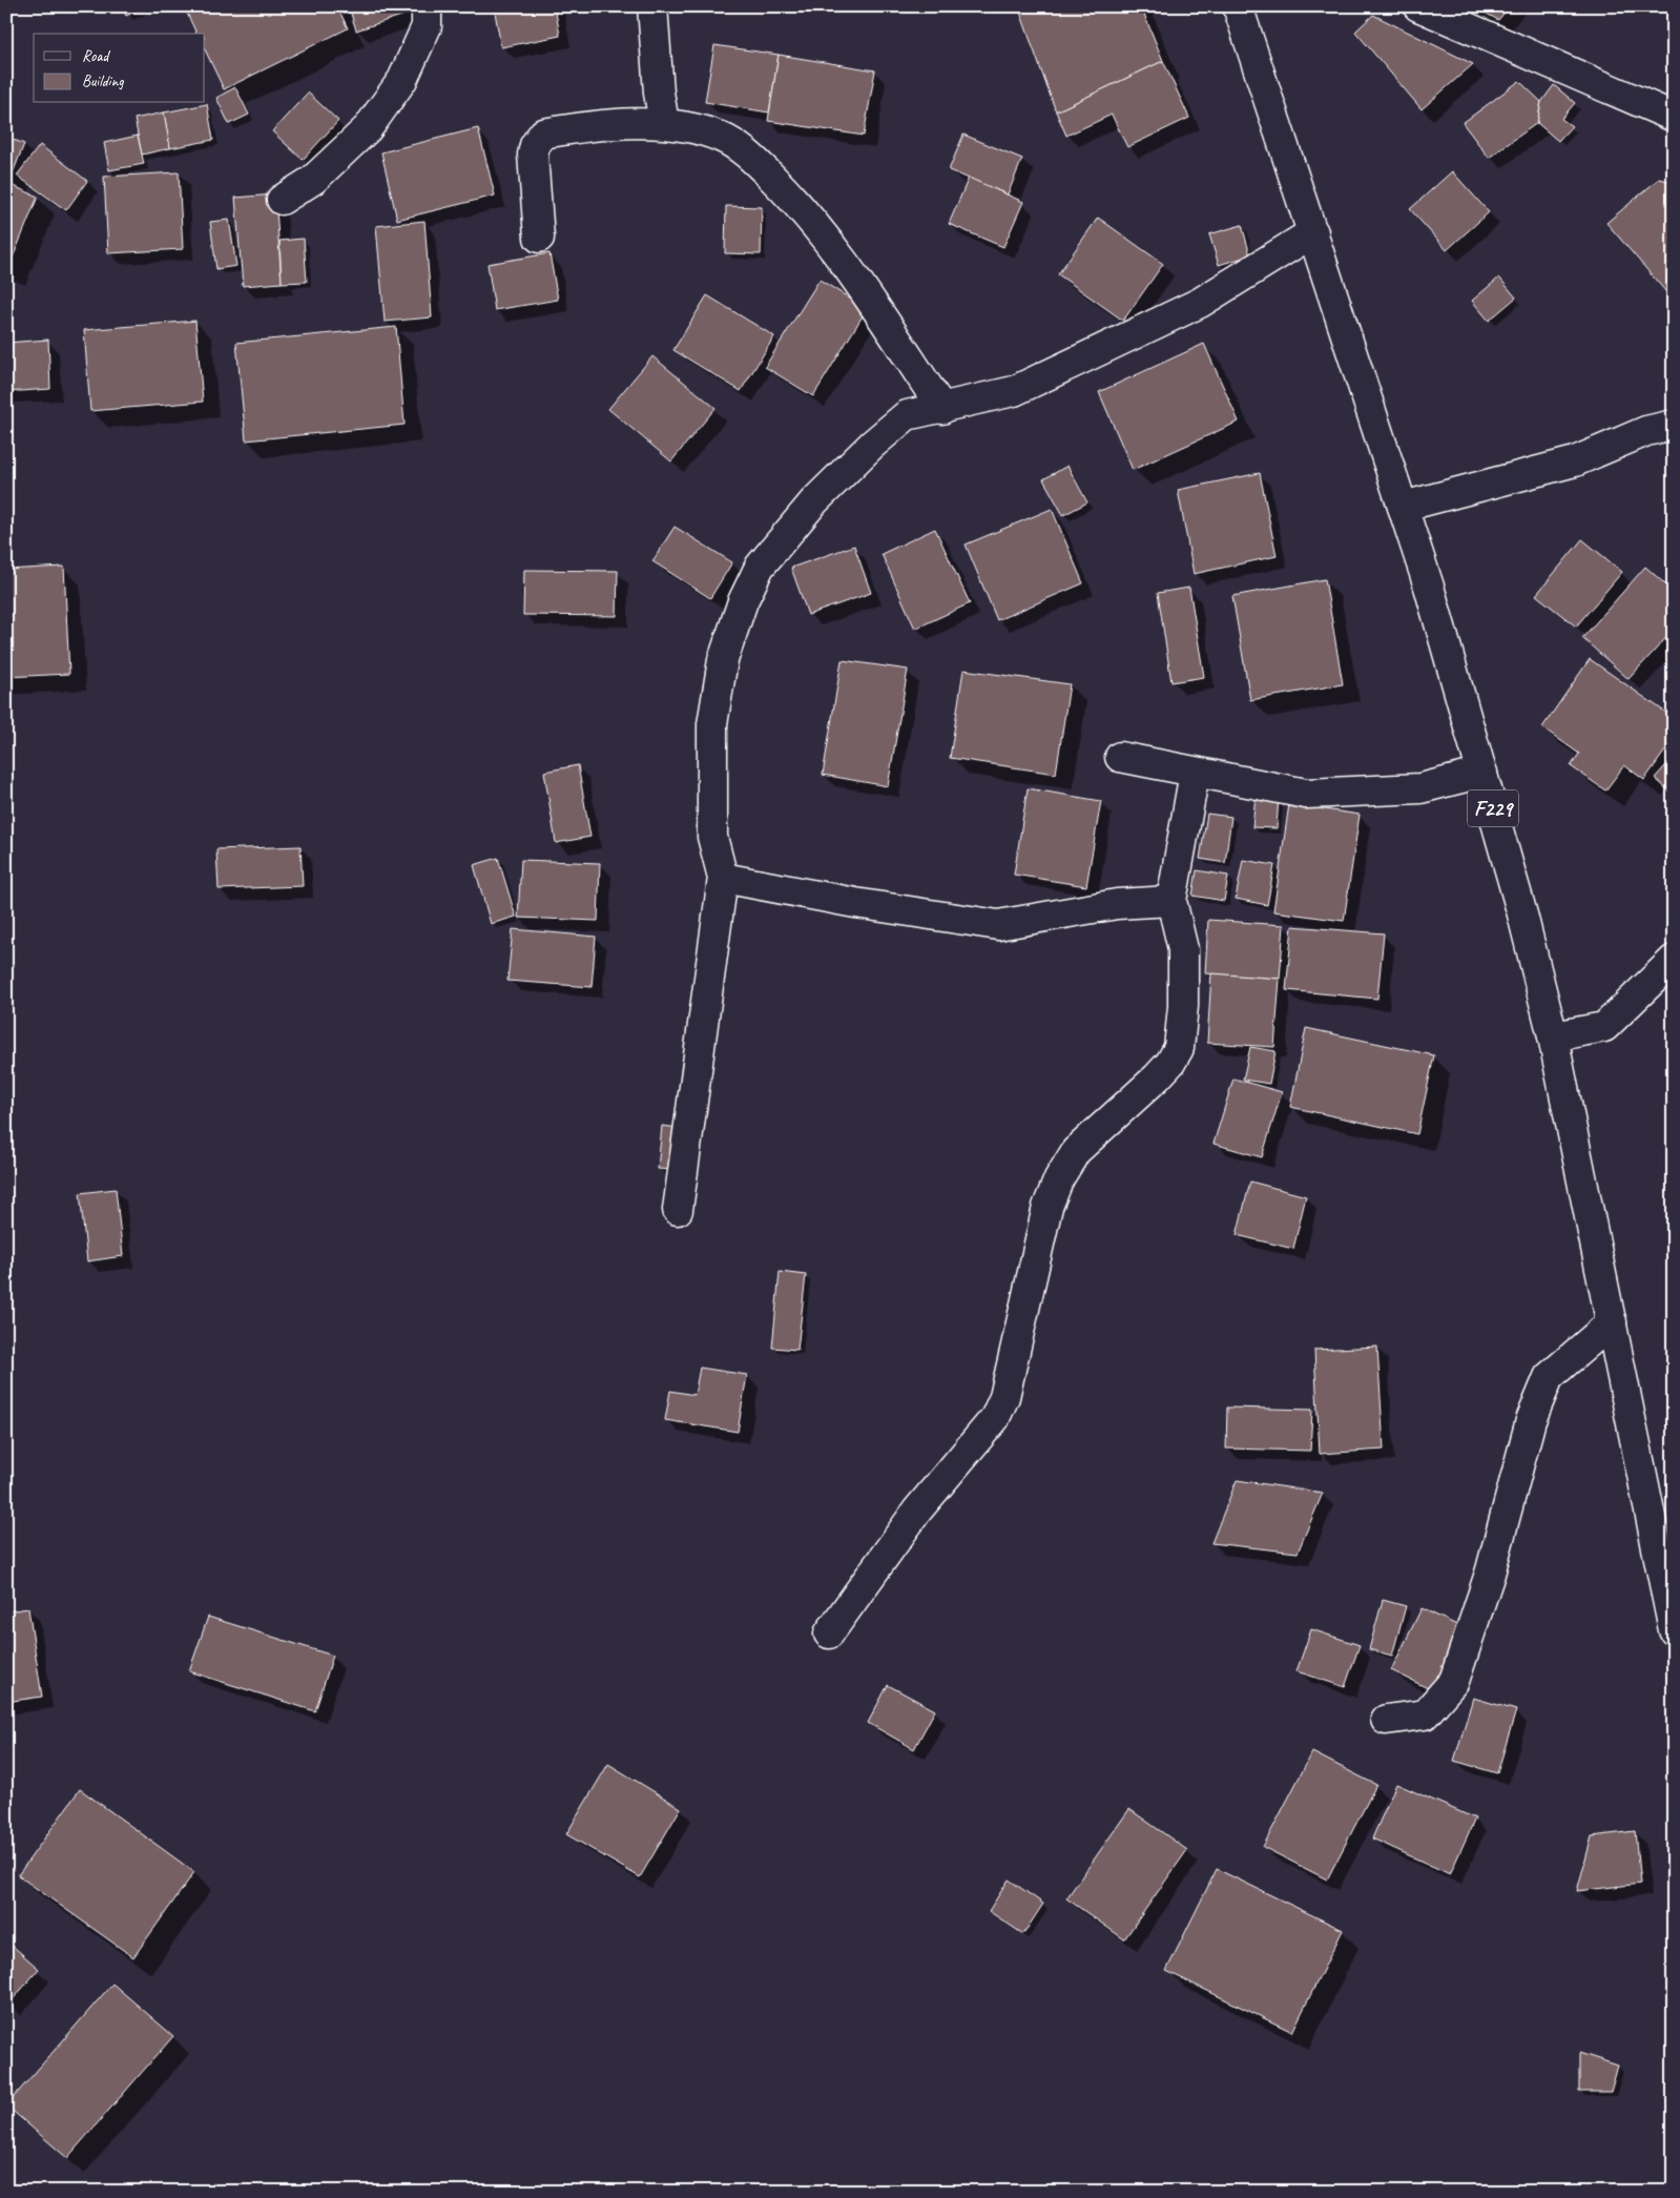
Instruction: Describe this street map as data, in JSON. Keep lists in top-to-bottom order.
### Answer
{
  "streets": {
    "street": ["F229"]
  },
  "legend": ["Road", "Building"]
}
